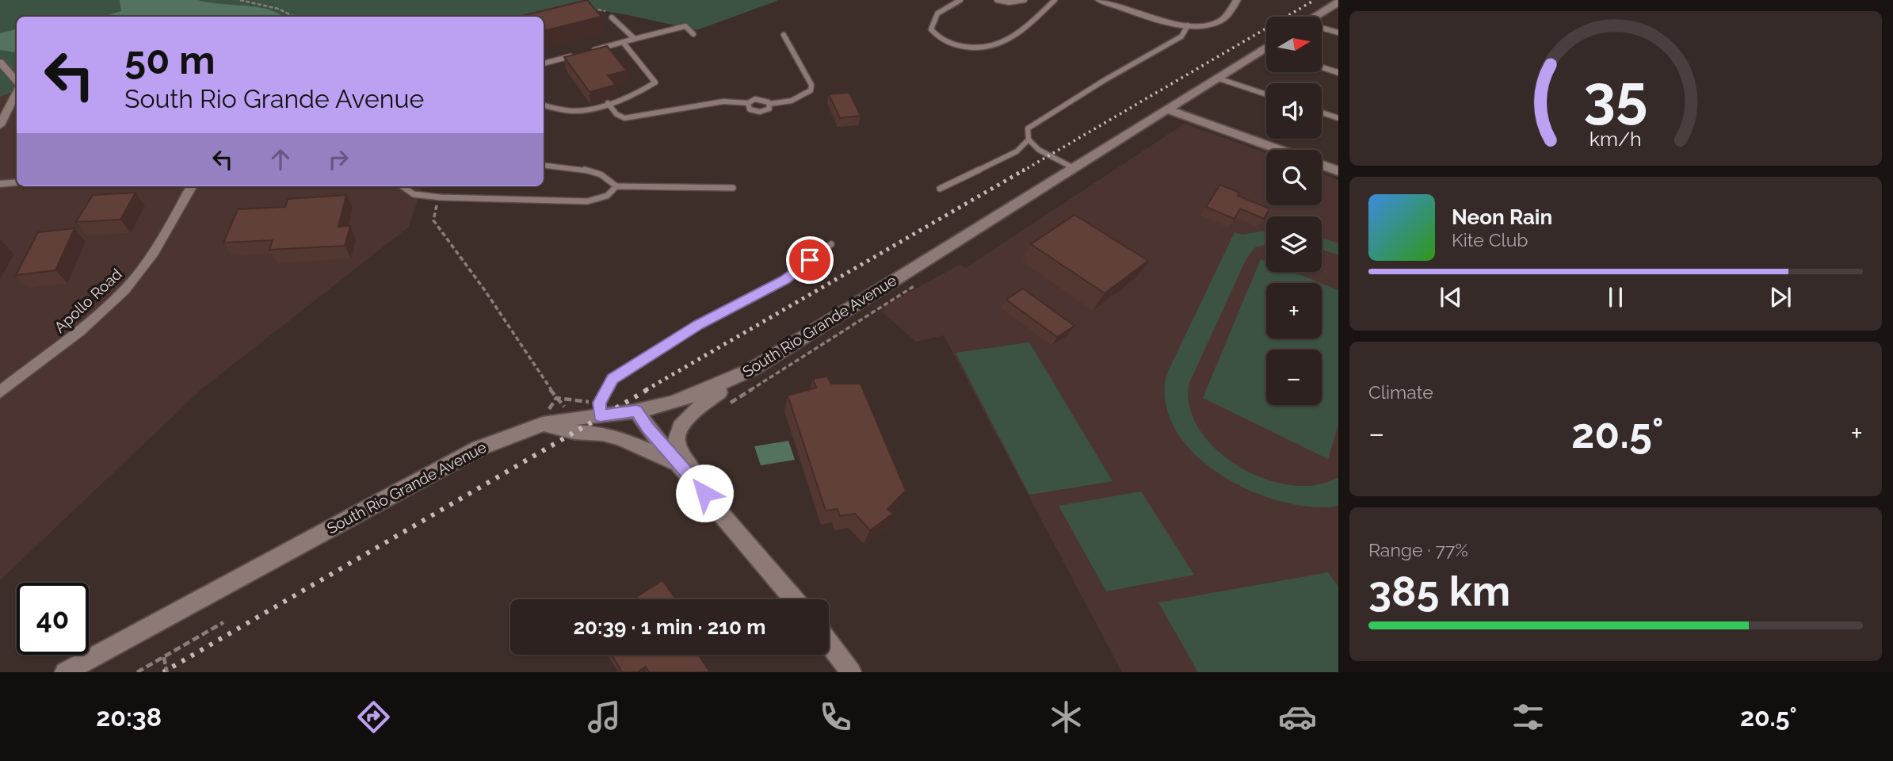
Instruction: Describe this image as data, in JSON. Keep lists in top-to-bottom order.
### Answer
{
  "streets": {
    "street": ["Apollo Road", "South Rio Grande Avenue"]
  },
  "north": "right",
  "page": {
    "map_buttons": ["+", "−"],
    "turn": ["50 m", "South Rio Grande Avenue"],
    "song": ["Neon Rain", "Kite Club"],
    "tile": [
      "Climate",
      ["Range · 77%", "385 km"]
    ],
    "heat": ["−", "20.5°", "+"],
    "limit": "40",
    "trip": "20:39 · 1 min · 210 m",
    "tabs": ["20:38", "20.5°"],
    "gauge": ["35", "km/h"]
  }
}
